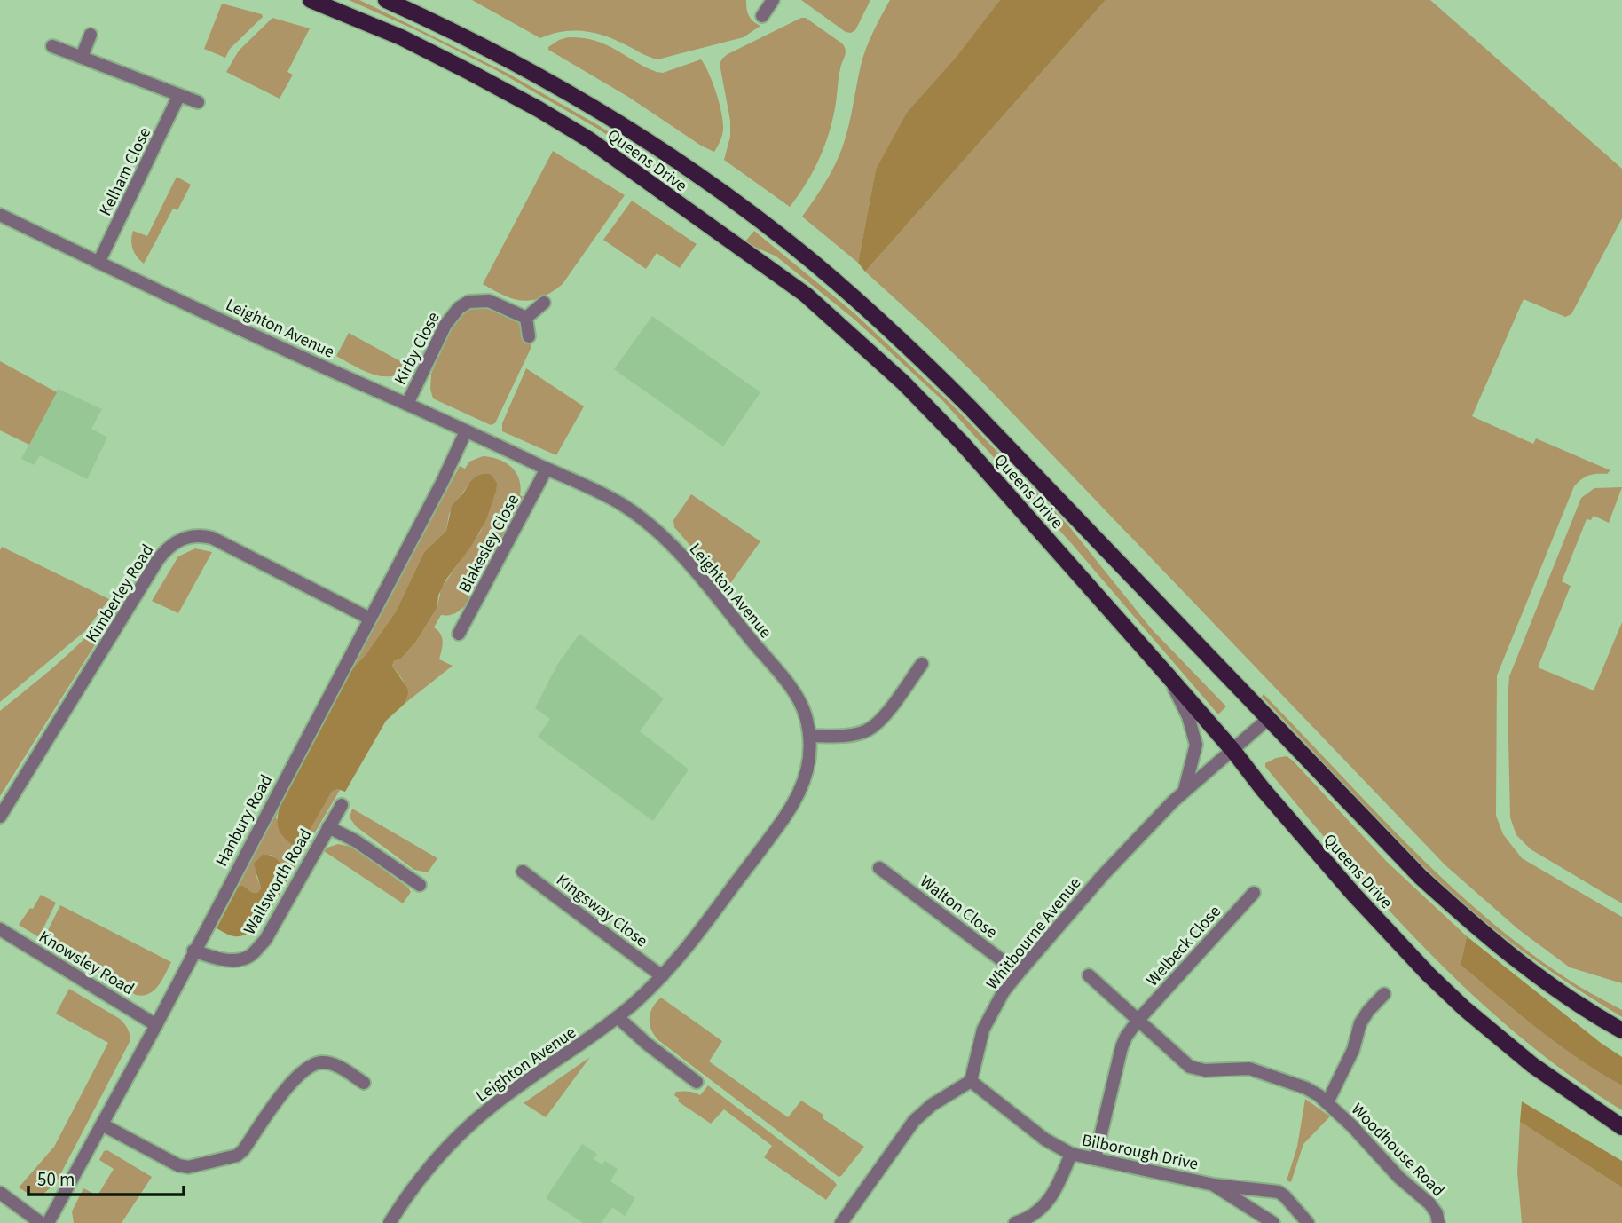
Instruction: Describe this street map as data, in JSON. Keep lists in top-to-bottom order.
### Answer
{
  "streets": {
    "main road": ["Queens Drive"],
    "street": [
      "Kelham Close",
      "Leighton Avenue",
      "Kirby Close",
      "Blakesley Close",
      "Kimberley Road",
      "Hanbury Road",
      "Wallsworth Road",
      "Walton Close",
      "Kingsway Close",
      "Whitbourne Avenue",
      "Welbeck Close",
      "Knowsley Road",
      "Woodhouse Road",
      "Bilborough Drive"
    ]
  },
  "crossings": [
    ["Queens Drive", "Whitbourne Avenue"],
    ["Kelham Close", "Leighton Avenue"],
    ["Leighton Avenue", "Kirby Close"],
    ["Leighton Avenue", "Blakesley Close"],
    ["Leighton Avenue", "Hanbury Road"],
    ["Leighton Avenue", "Kingsway Close"],
    ["Kimberley Road", "Hanbury Road"],
    ["Hanbury Road", "Wallsworth Road"],
    ["Hanbury Road", "Knowsley Road"],
    ["Walton Close", "Whitbourne Avenue"],
    ["Whitbourne Avenue", "Bilborough Drive"],
    ["Welbeck Close", "Woodhouse Road"],
    ["Welbeck Close", "Bilborough Drive"]
  ],
  "scale_bar": "50 m"
}
